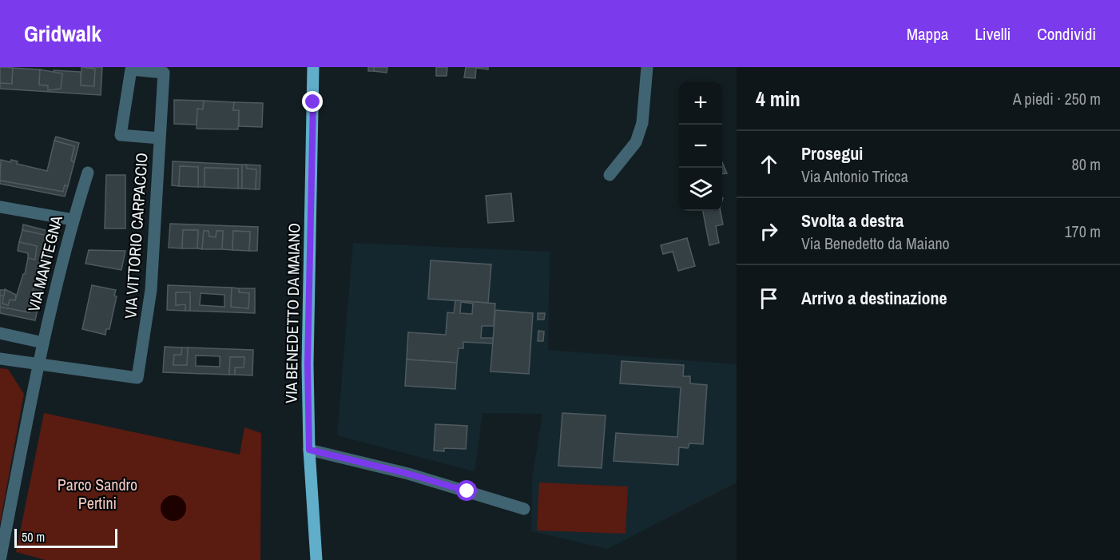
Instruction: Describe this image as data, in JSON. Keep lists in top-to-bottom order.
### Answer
{
  "streets": {
    "main road": ["VIA BENEDETTO DA MAIANO"],
    "street": ["VIA VITTORIO CARPACCIO", "VIA MANTEGNA"]
  },
  "crossings": [
    ["VIA VITTORIO CARPACCIO", "VIA MANTEGNA"]
  ],
  "parks": ["Parco Sandro Pertini"],
  "scale_bar": "50 m",
  "page": {
    "header": "Gridwalk",
    "nav": ["Mappa", "Livelli", "Condividi"],
    "heading": ["4 min", "A piedi · 250 m"],
    "map_buttons": ["+", "−"],
    "list": [
      ["Prosegui", "Via Antonio Tricca", "80 m"],
      ["Svolta a destra", "Via Benedetto da Maiano", "170 m"],
      "Arrivo a destinazione"
    ],
    "scale": "50 m"
  }
}
